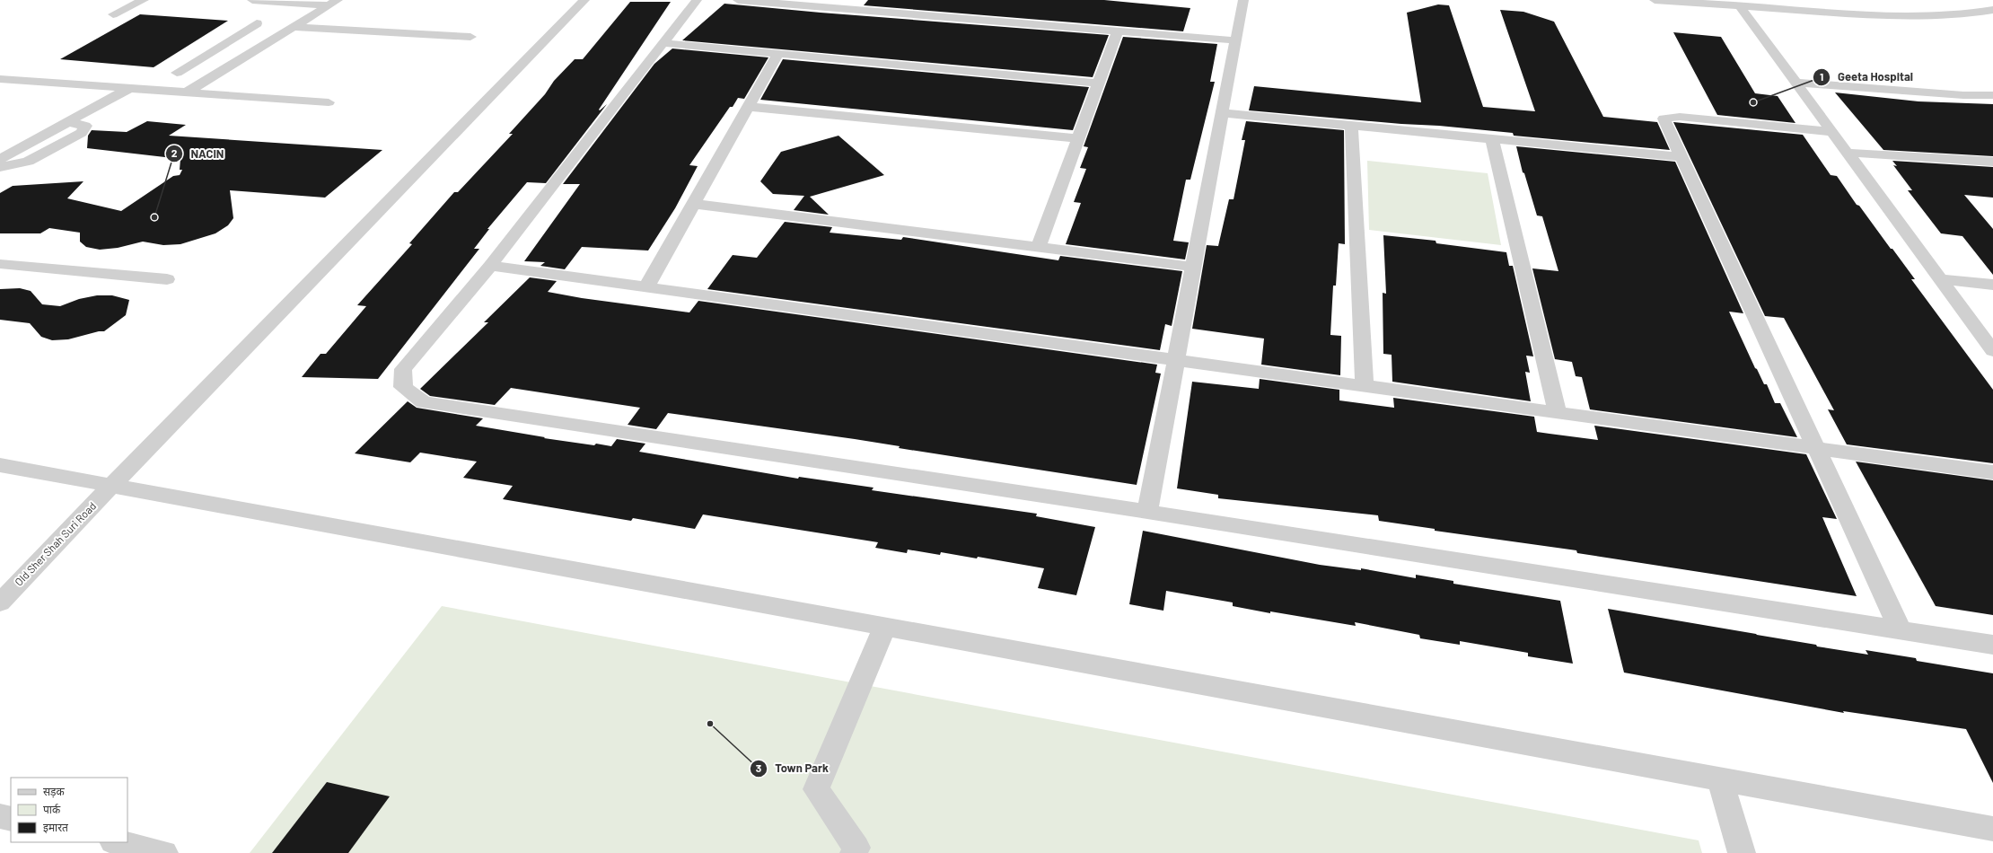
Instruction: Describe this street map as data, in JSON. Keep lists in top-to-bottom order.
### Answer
{
  "streets": {
    "street": ["Old Sher Shah Suri Road"]
  },
  "places": ["Geeta Hospital", "NACIN", "Town Park"],
  "legend": ["सड़क", "पार्क", "इमारत"]
}
